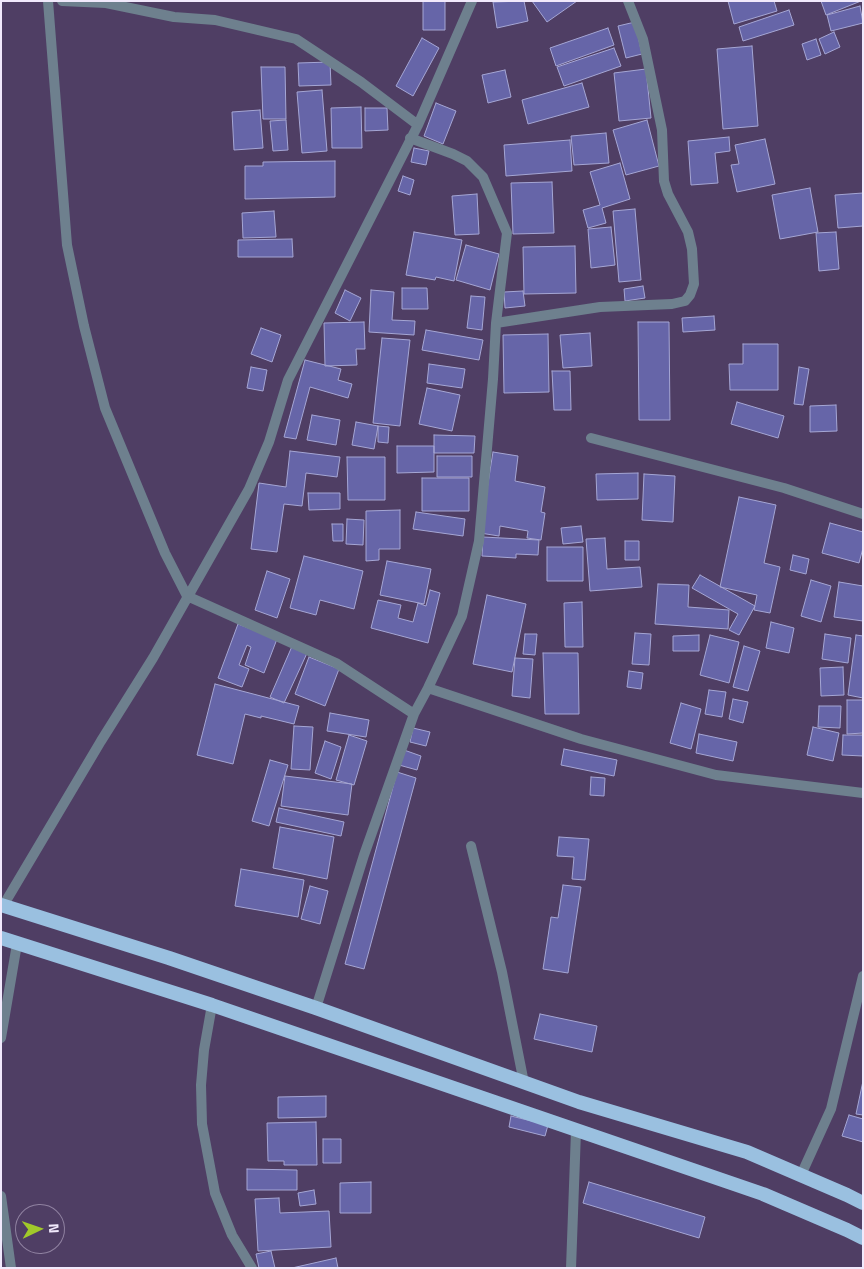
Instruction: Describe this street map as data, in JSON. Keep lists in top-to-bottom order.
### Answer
{
  "north": "right"
}
